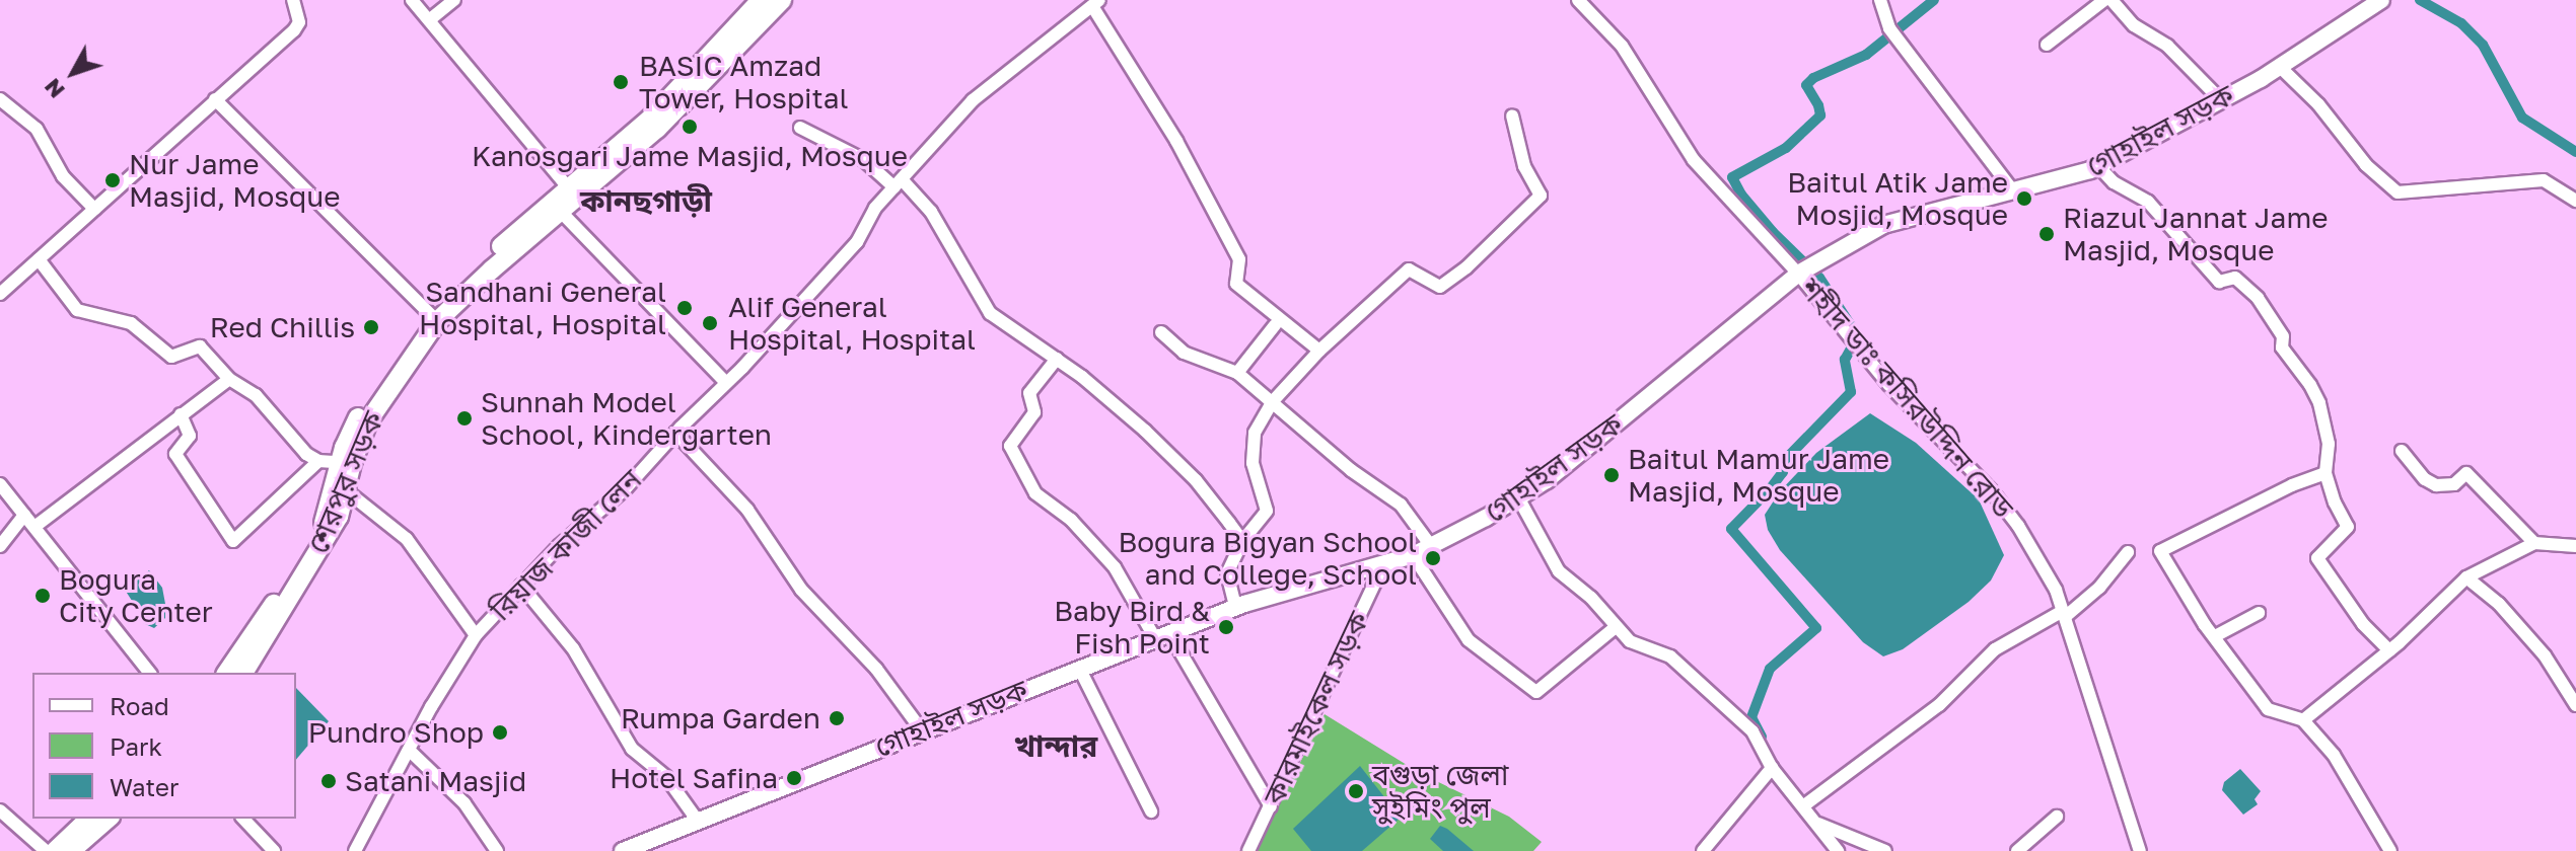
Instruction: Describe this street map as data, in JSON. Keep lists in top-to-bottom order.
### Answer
{
  "streets": {
    "highway": ["শেরপুর সড়ক"],
    "main road": ["গোহাইল সড়ক"],
    "street": ["শহীদ ডাঃ কসিরউদ্দিন রোড", "রিয়াজ কাজী লেন", "কারমাইকেল সড়ক"]
  },
  "crossings": [
    ["গোহাইল সড়ক", "শহীদ ডাঃ কসিরউদ্দিন রোড"],
    ["গোহাইল সড়ক", "কারমাইকেল সড়ক"]
  ],
  "districts": ["কানছগাড়ী", "খান্দার"],
  "places": [
    "BASIC Amzad Tower, Hospital",
    "Kanosgari Jame Masjid, Mosque",
    "Nur Jame Masjid, Mosque",
    "Baitul Atik Jame Mosjid, Mosque",
    "Riazul Jannat Jame Masjid, Mosque",
    "Sandhani General Hospital, Hospital",
    "Alif General Hospital, Hospital",
    "Red Chillis",
    "Sunnah Model School, Kindergarten",
    "Baitul Mamur Jame Masjid, Mosque",
    "Bogura Bigyan School and College, School",
    "Bogura City Center",
    "Baby Bird & Fish Point",
    "Rumpa Garden",
    "Pundro Shop",
    "Hotel Safina",
    "Satani Masjid",
    "বগুড়া জেলা সুইমিং পুল"
  ],
  "legend": ["Road", "Park", "Water"],
  "north": "bottom left"
}
